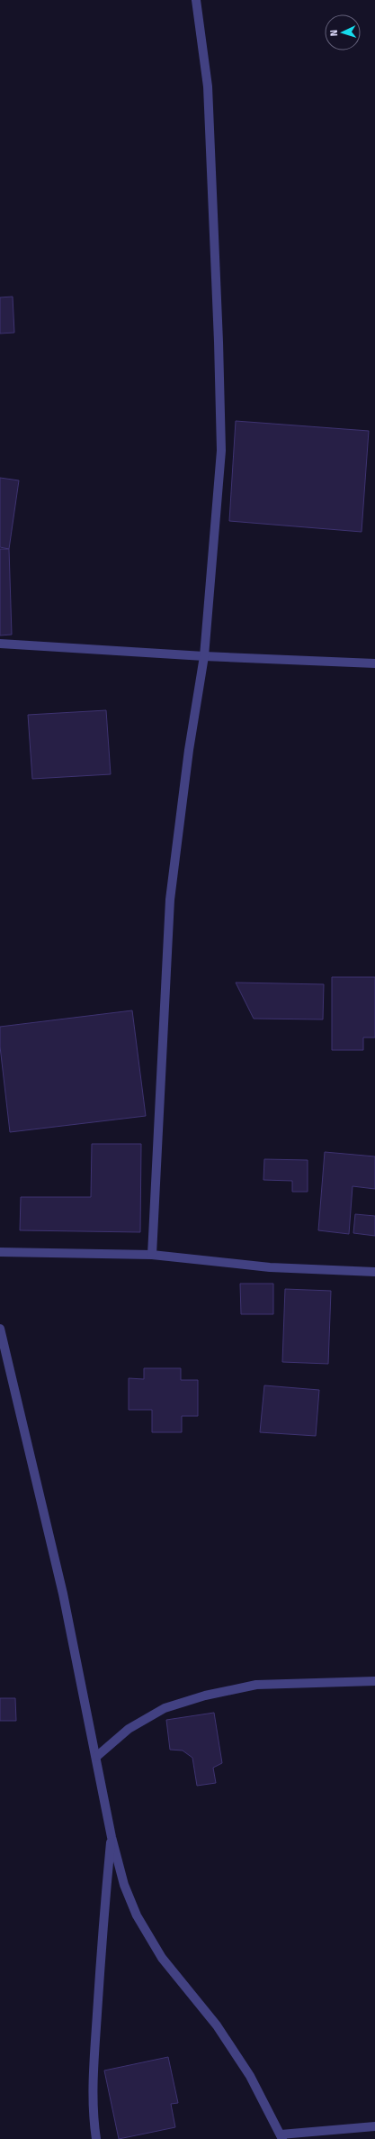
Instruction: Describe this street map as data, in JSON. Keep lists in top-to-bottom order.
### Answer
{
  "north": "left"
}
